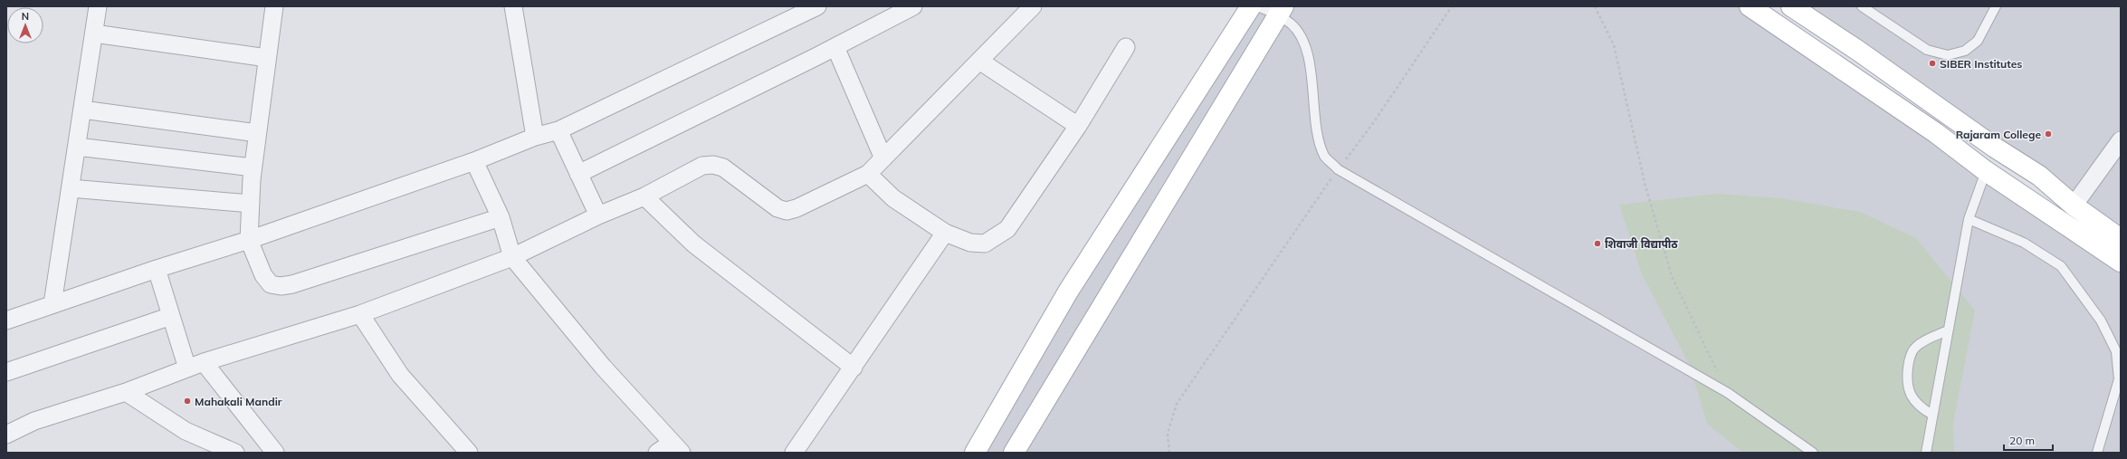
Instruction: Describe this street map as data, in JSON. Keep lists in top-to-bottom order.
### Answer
{
  "places": [
    "SIBER Institutes",
    "Rajaram College",
    "शिवाजी विद्यापीठ",
    "Mahakali Mandir"
  ],
  "scale_bar": "20 m",
  "north": "top"
}
